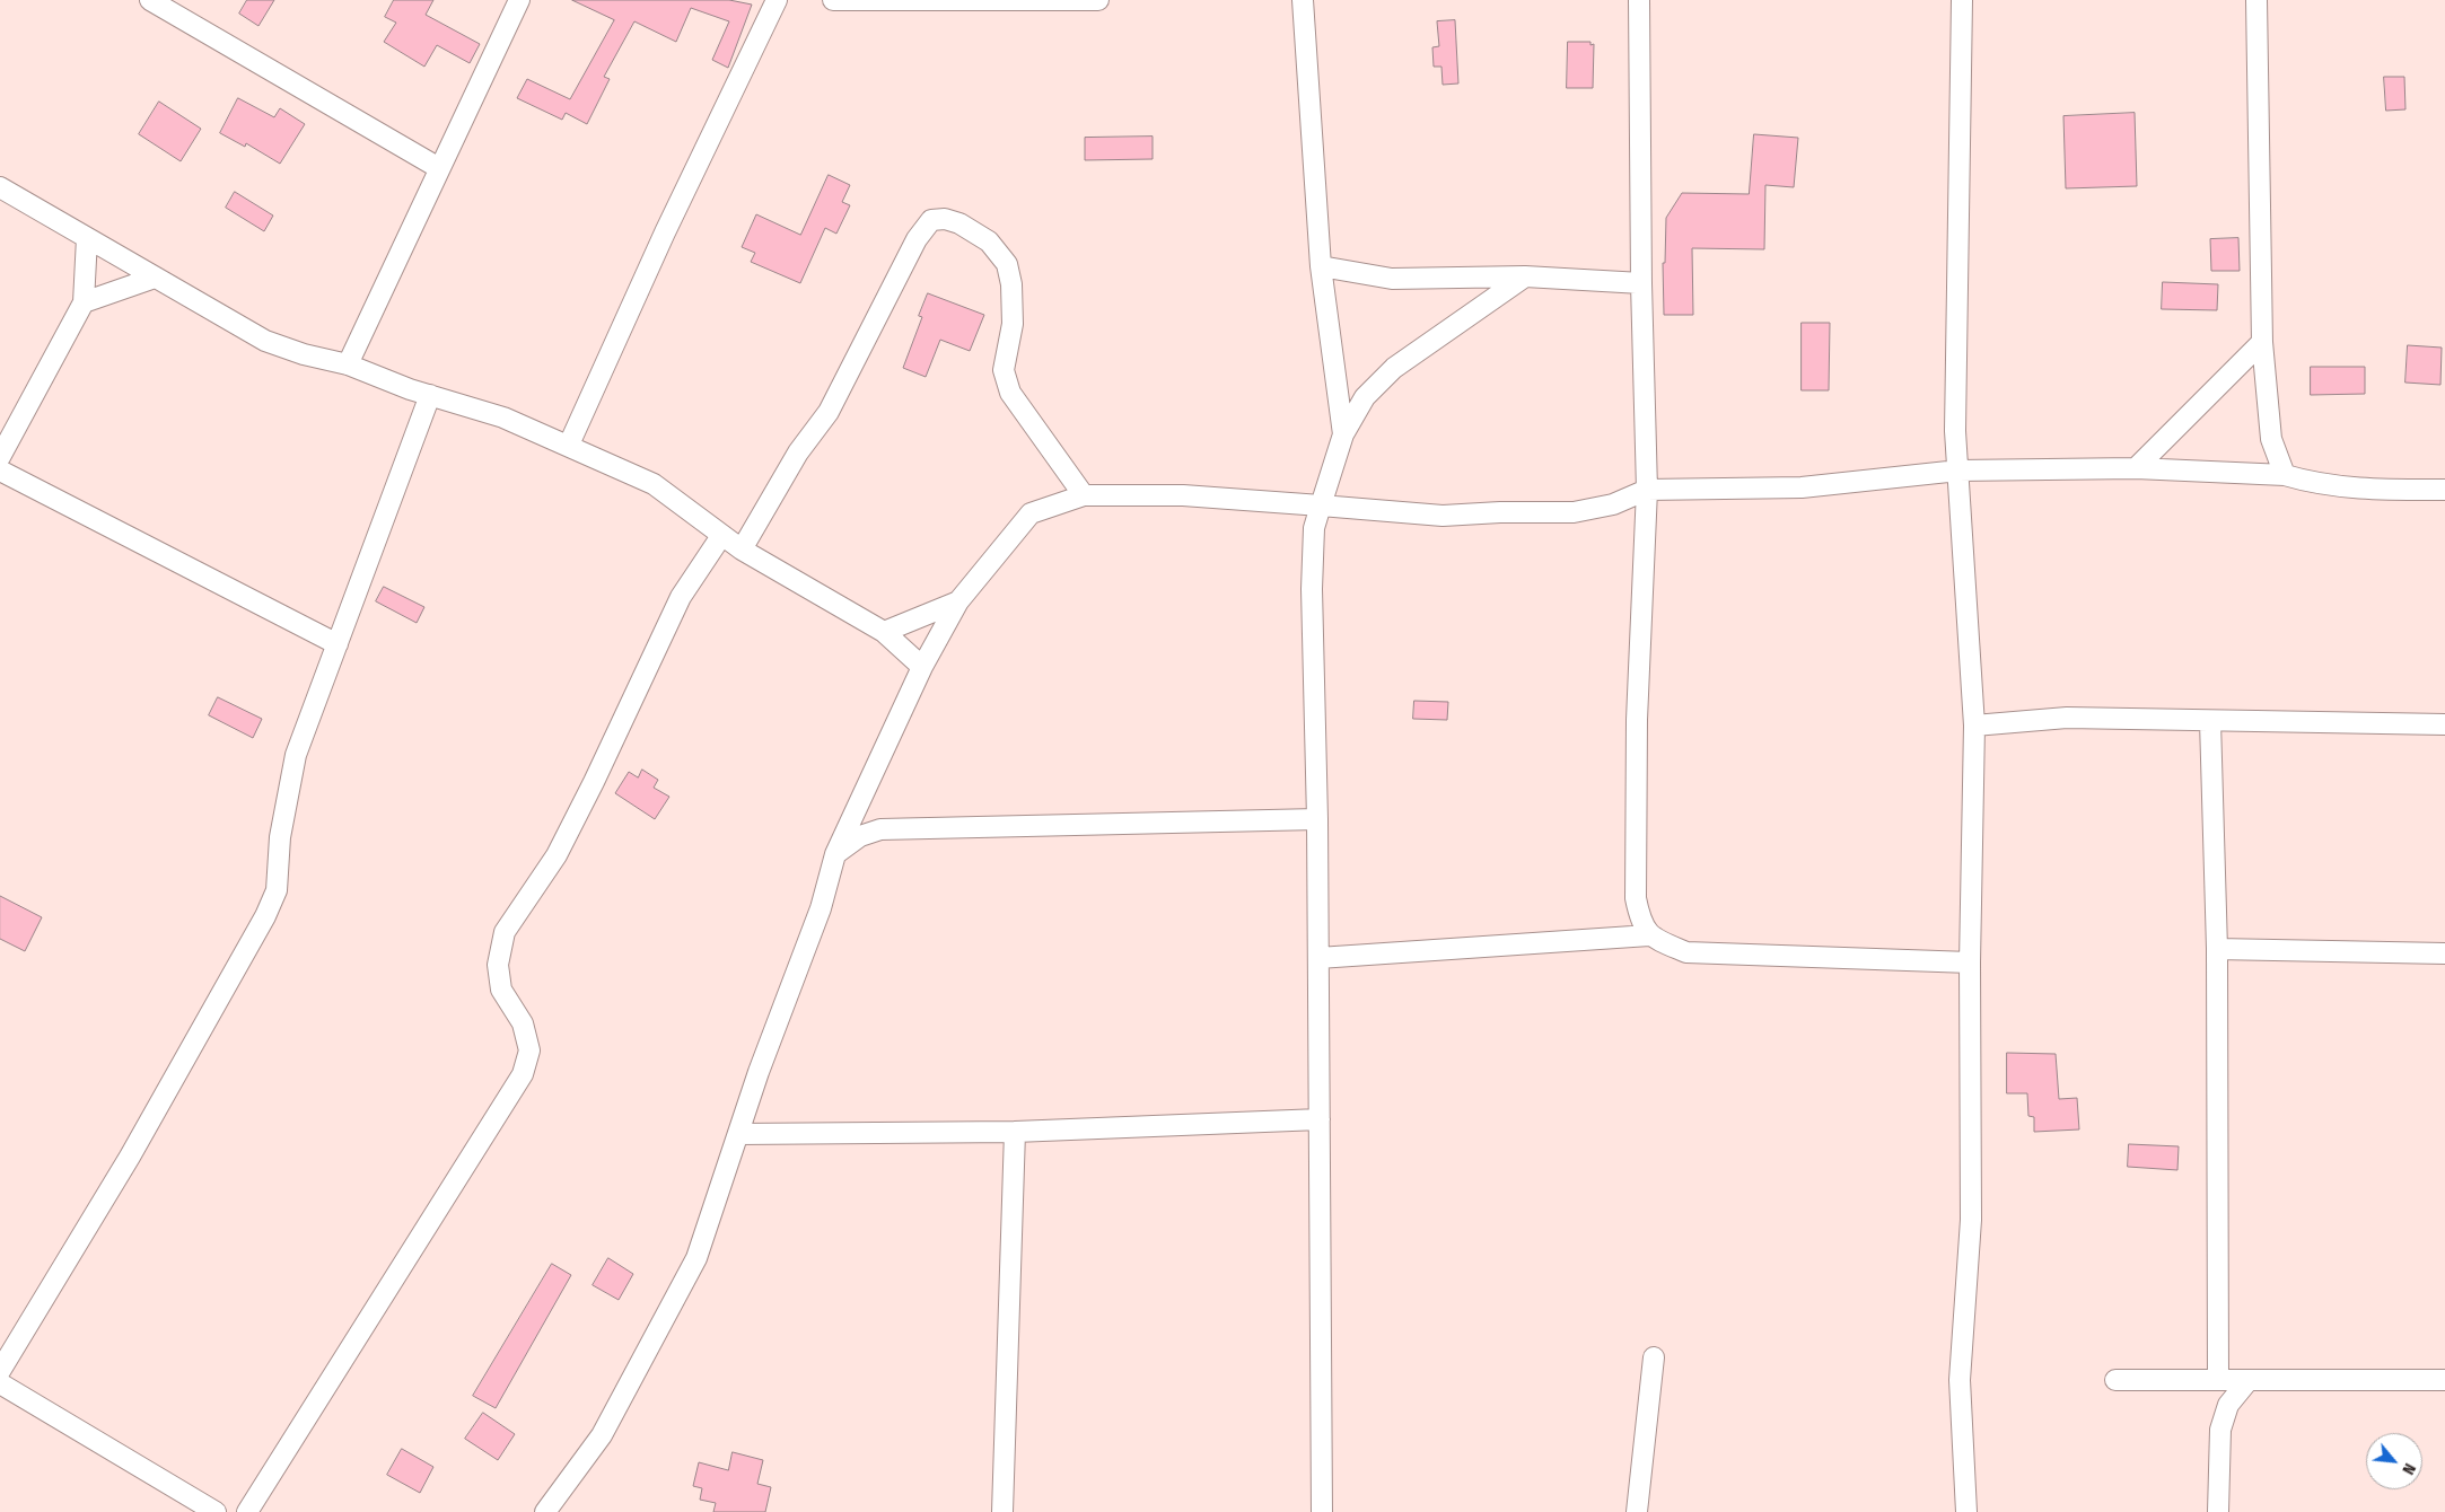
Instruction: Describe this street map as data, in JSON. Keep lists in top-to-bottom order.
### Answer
{
  "north": "bottom right"
}
